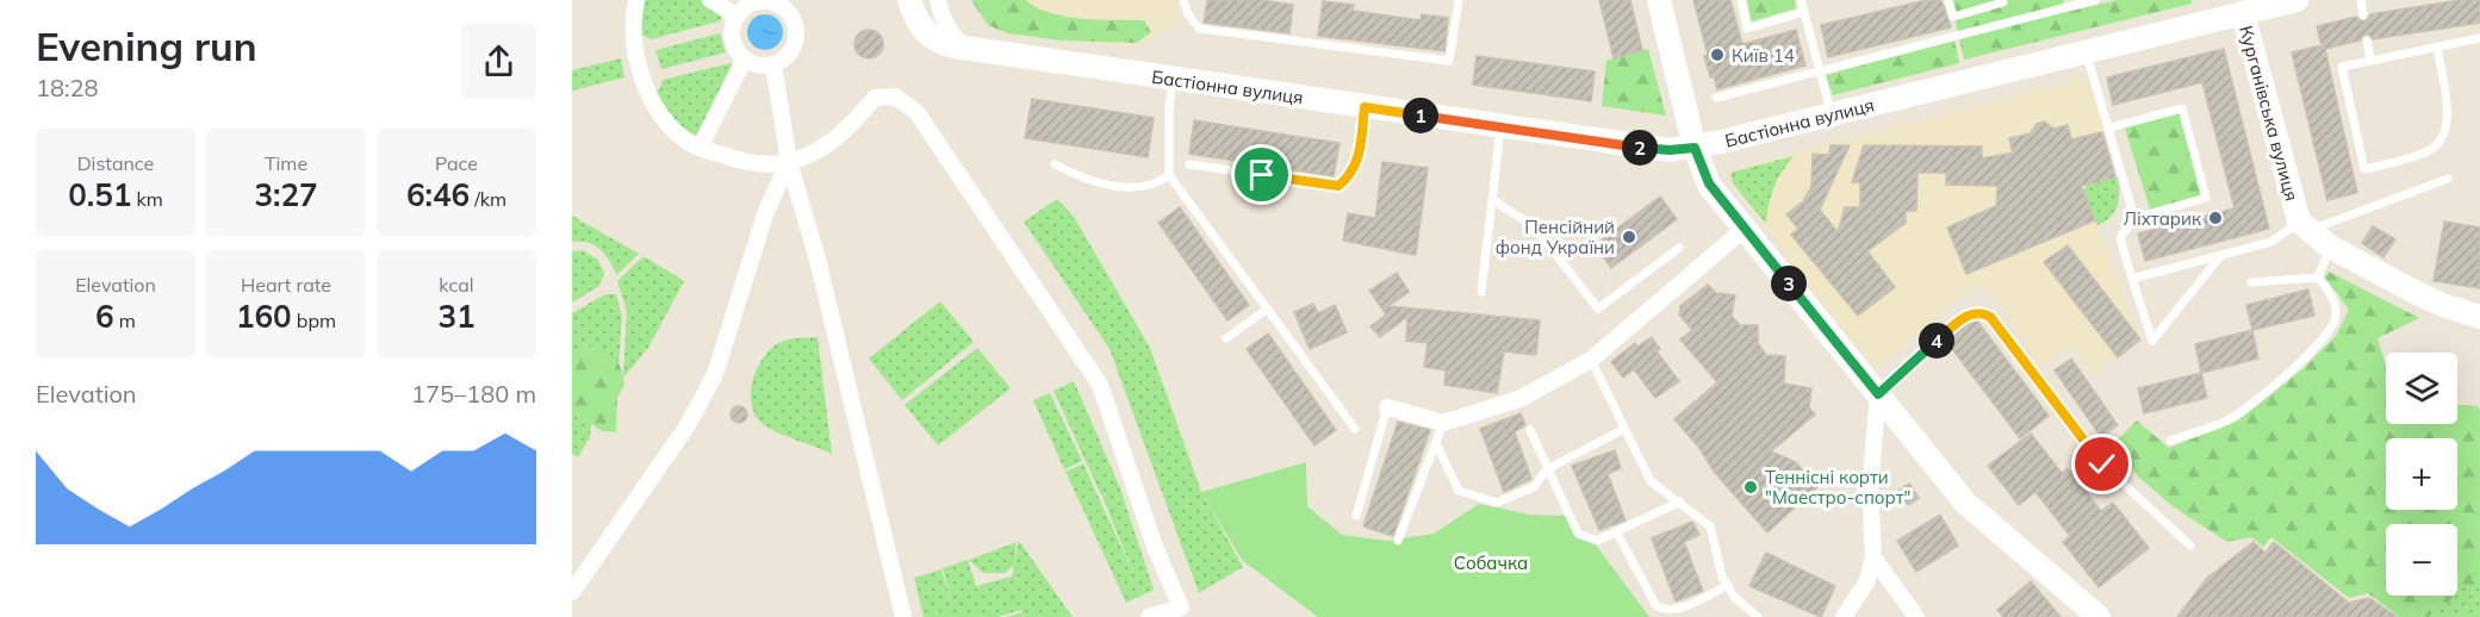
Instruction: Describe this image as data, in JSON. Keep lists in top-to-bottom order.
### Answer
{
  "streets": {
    "street": ["Бастіонна вулиця", "Курганівська вулиця"]
  },
  "crossings": [
    ["Бастіонна вулиця", "Курганівська вулиця"]
  ],
  "parks": ["Собачка"],
  "places": [
    "Київ 14",
    "Ліхтарик",
    "Пенсійний фонд України",
    "Теннісні корти \"Маестро-спорт\""
  ],
  "page": {
    "heading": ["Evening run", "18:28"],
    "pins": [
      "1",
      "2",
      "3",
      "4"
    ],
    "stats": [
      ["Distance", "0.51 km"],
      ["Time", "3:27"],
      ["Pace", "6:46 /km"],
      ["Elevation", "6 m"],
      ["Heart rate", "160 bpm"],
      ["kcal", "31"]
    ],
    "map_buttons": ["+", "−"],
    "chart": ["Elevation", "175–180 m"]
  }
}
